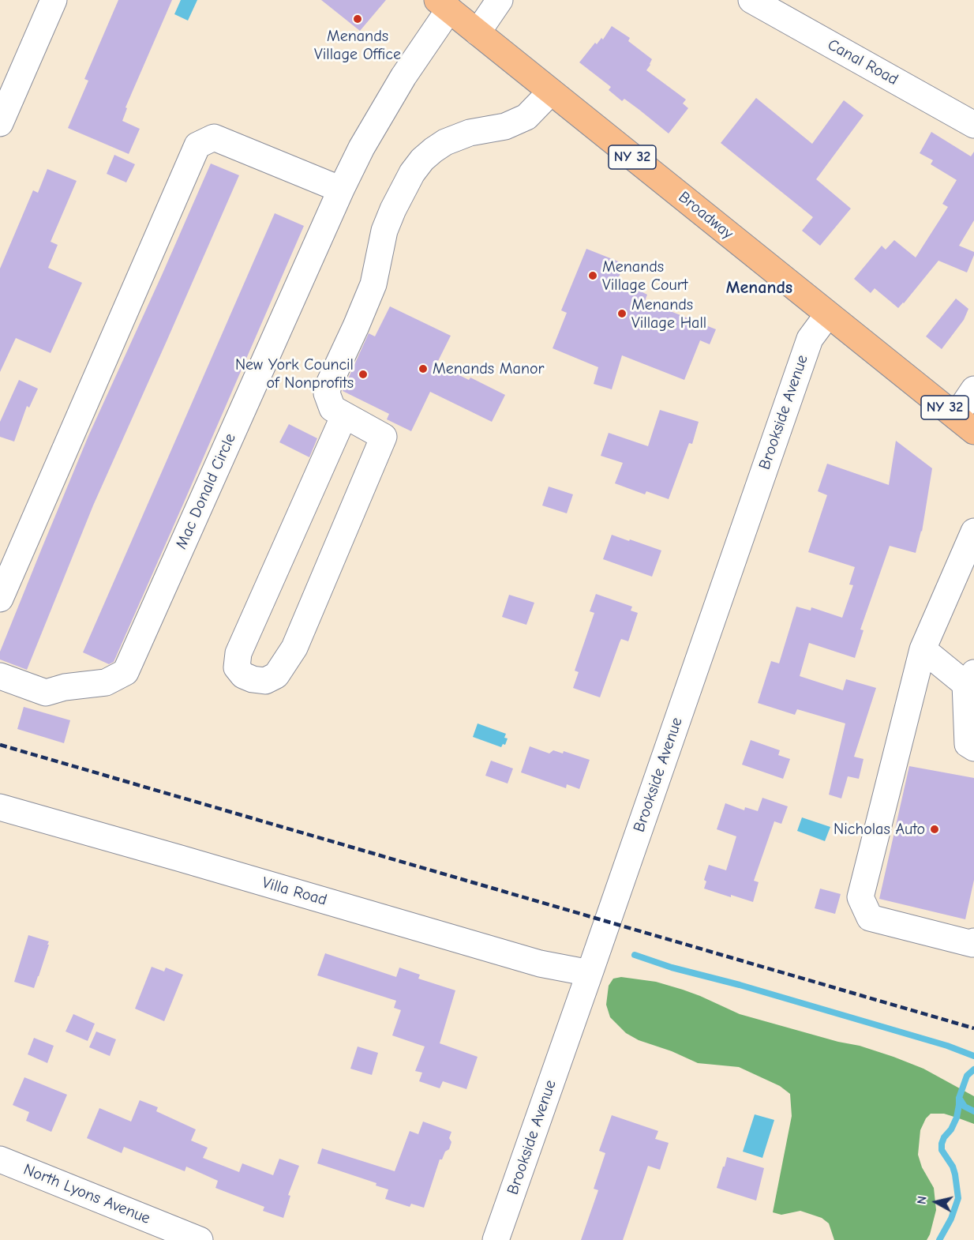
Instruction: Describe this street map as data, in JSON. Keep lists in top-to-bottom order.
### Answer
{
  "streets": {
    "main road": ["NY 32", "Broadway"],
    "street": [
      "Canal Road",
      "Brookside Avenue",
      "Mac Donald Circle",
      "Villa Road",
      "North Lyons Avenue"
    ]
  },
  "crossings": [
    ["Broadway", "Brookside Avenue"],
    ["Broadway", "Mac Donald Circle"],
    ["Brookside Avenue", "Villa Road"]
  ],
  "districts": ["Menands"],
  "places": [
    "Menands Village Office",
    "Menands Village Court",
    "Menands Village Hall",
    "Menands Manor",
    "New York Council of Nonprofits",
    "Nicholas Auto"
  ],
  "north": "left"
}
